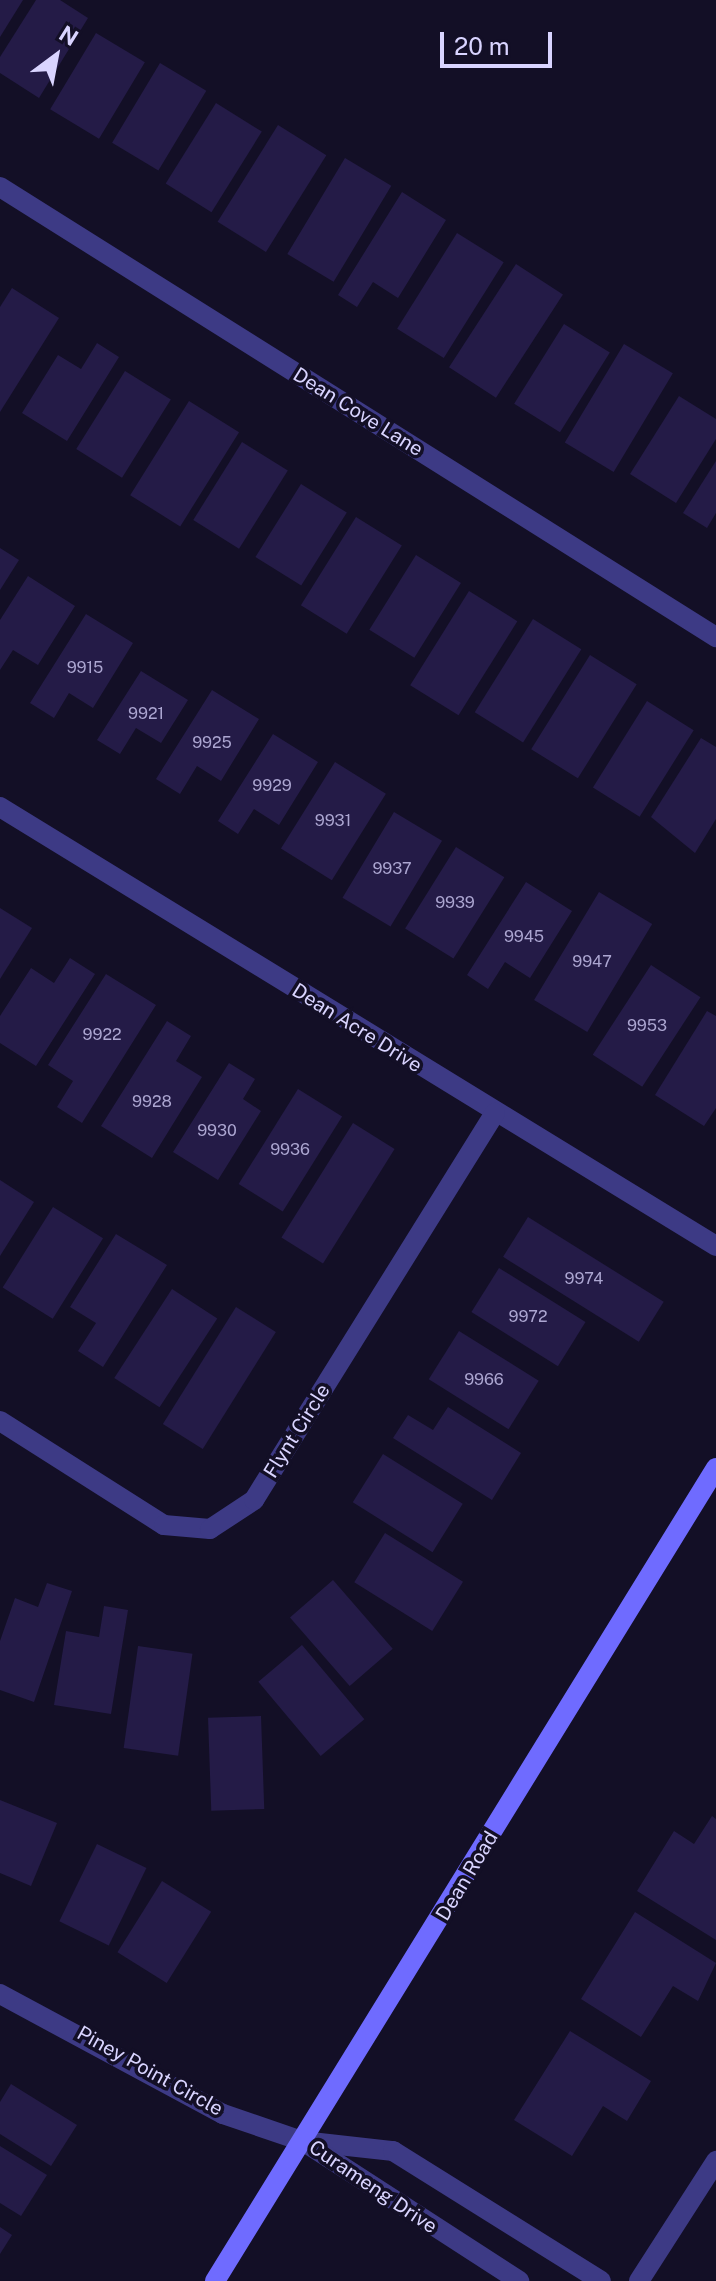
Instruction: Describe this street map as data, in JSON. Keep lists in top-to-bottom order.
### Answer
{
  "streets": {
    "main road": ["Dean Road"],
    "street": [
      "Dean Cove Lane",
      "Dean Acre Drive",
      "Flynt Circle",
      "Piney Point Circle",
      "Curameng Drive"
    ]
  },
  "crossings": [
    ["Dean Acre Drive", "Flynt Circle"],
    ["Dean Road", "Piney Point Circle"],
    ["Dean Road", "Curameng Drive"],
    ["Piney Point Circle", "Curameng Drive"]
  ],
  "house_numbers": [
    "9915",
    "9921",
    "9925",
    "9929",
    "9931",
    "9937",
    "9939",
    "9945",
    "9947",
    "9953",
    "9922",
    "9928",
    "9930",
    "9936",
    "9974",
    "9972",
    "9966"
  ],
  "scale_bar": "20 m",
  "north": "top right"
}
